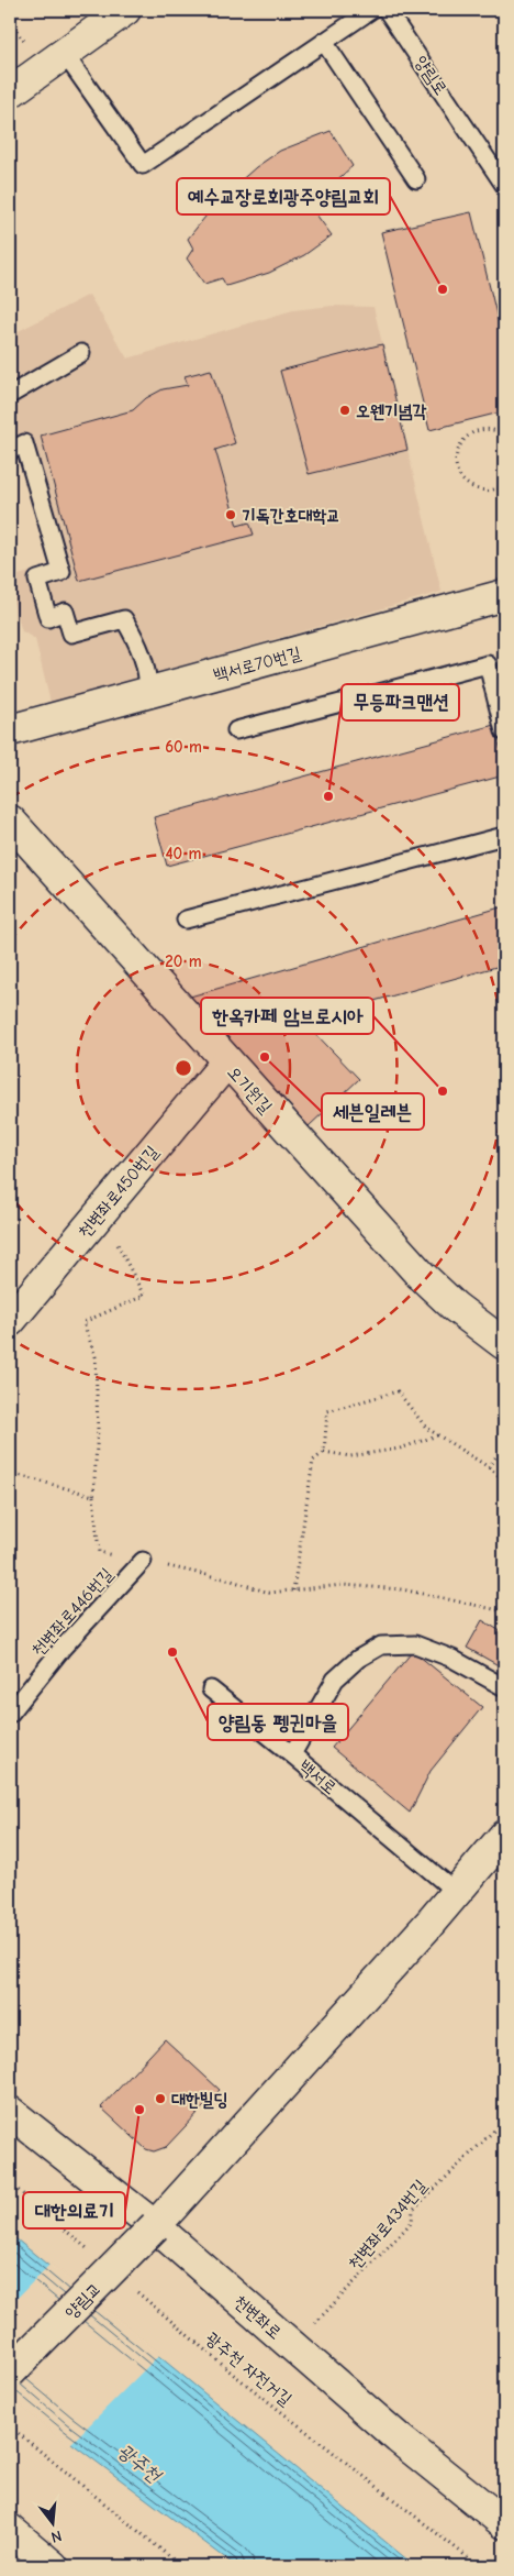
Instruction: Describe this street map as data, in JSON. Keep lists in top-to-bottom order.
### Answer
{
  "streets": {
    "street": [
      "백서로70번길",
      "오기원길",
      "천변좌로450번길",
      "양림교",
      "천변좌로"
    ],
    "lane": ["양림로", "천변좌로446번길", "백서로"],
    "path": ["천변좌로434번길", "광주천 자전거길"]
  },
  "crossings": [
    ["오기원길", "천변좌로450번길"],
    ["천변좌로434번길", "천변좌로"],
    ["양림교", "천변좌로"]
  ],
  "water": ["광주천"],
  "places": [
    "예수교장로회광주양림교회",
    "오웬기념각",
    "기독간호대학교",
    "무등파크맨션",
    "세븐일레븐",
    "한옥카페 암브로시아",
    "양림동 펭귄마을",
    "대한빌딩",
    "대한의료기"
  ],
  "north": "bottom",
  "rings": ["60 m", "40 m", "20 m"]
}
